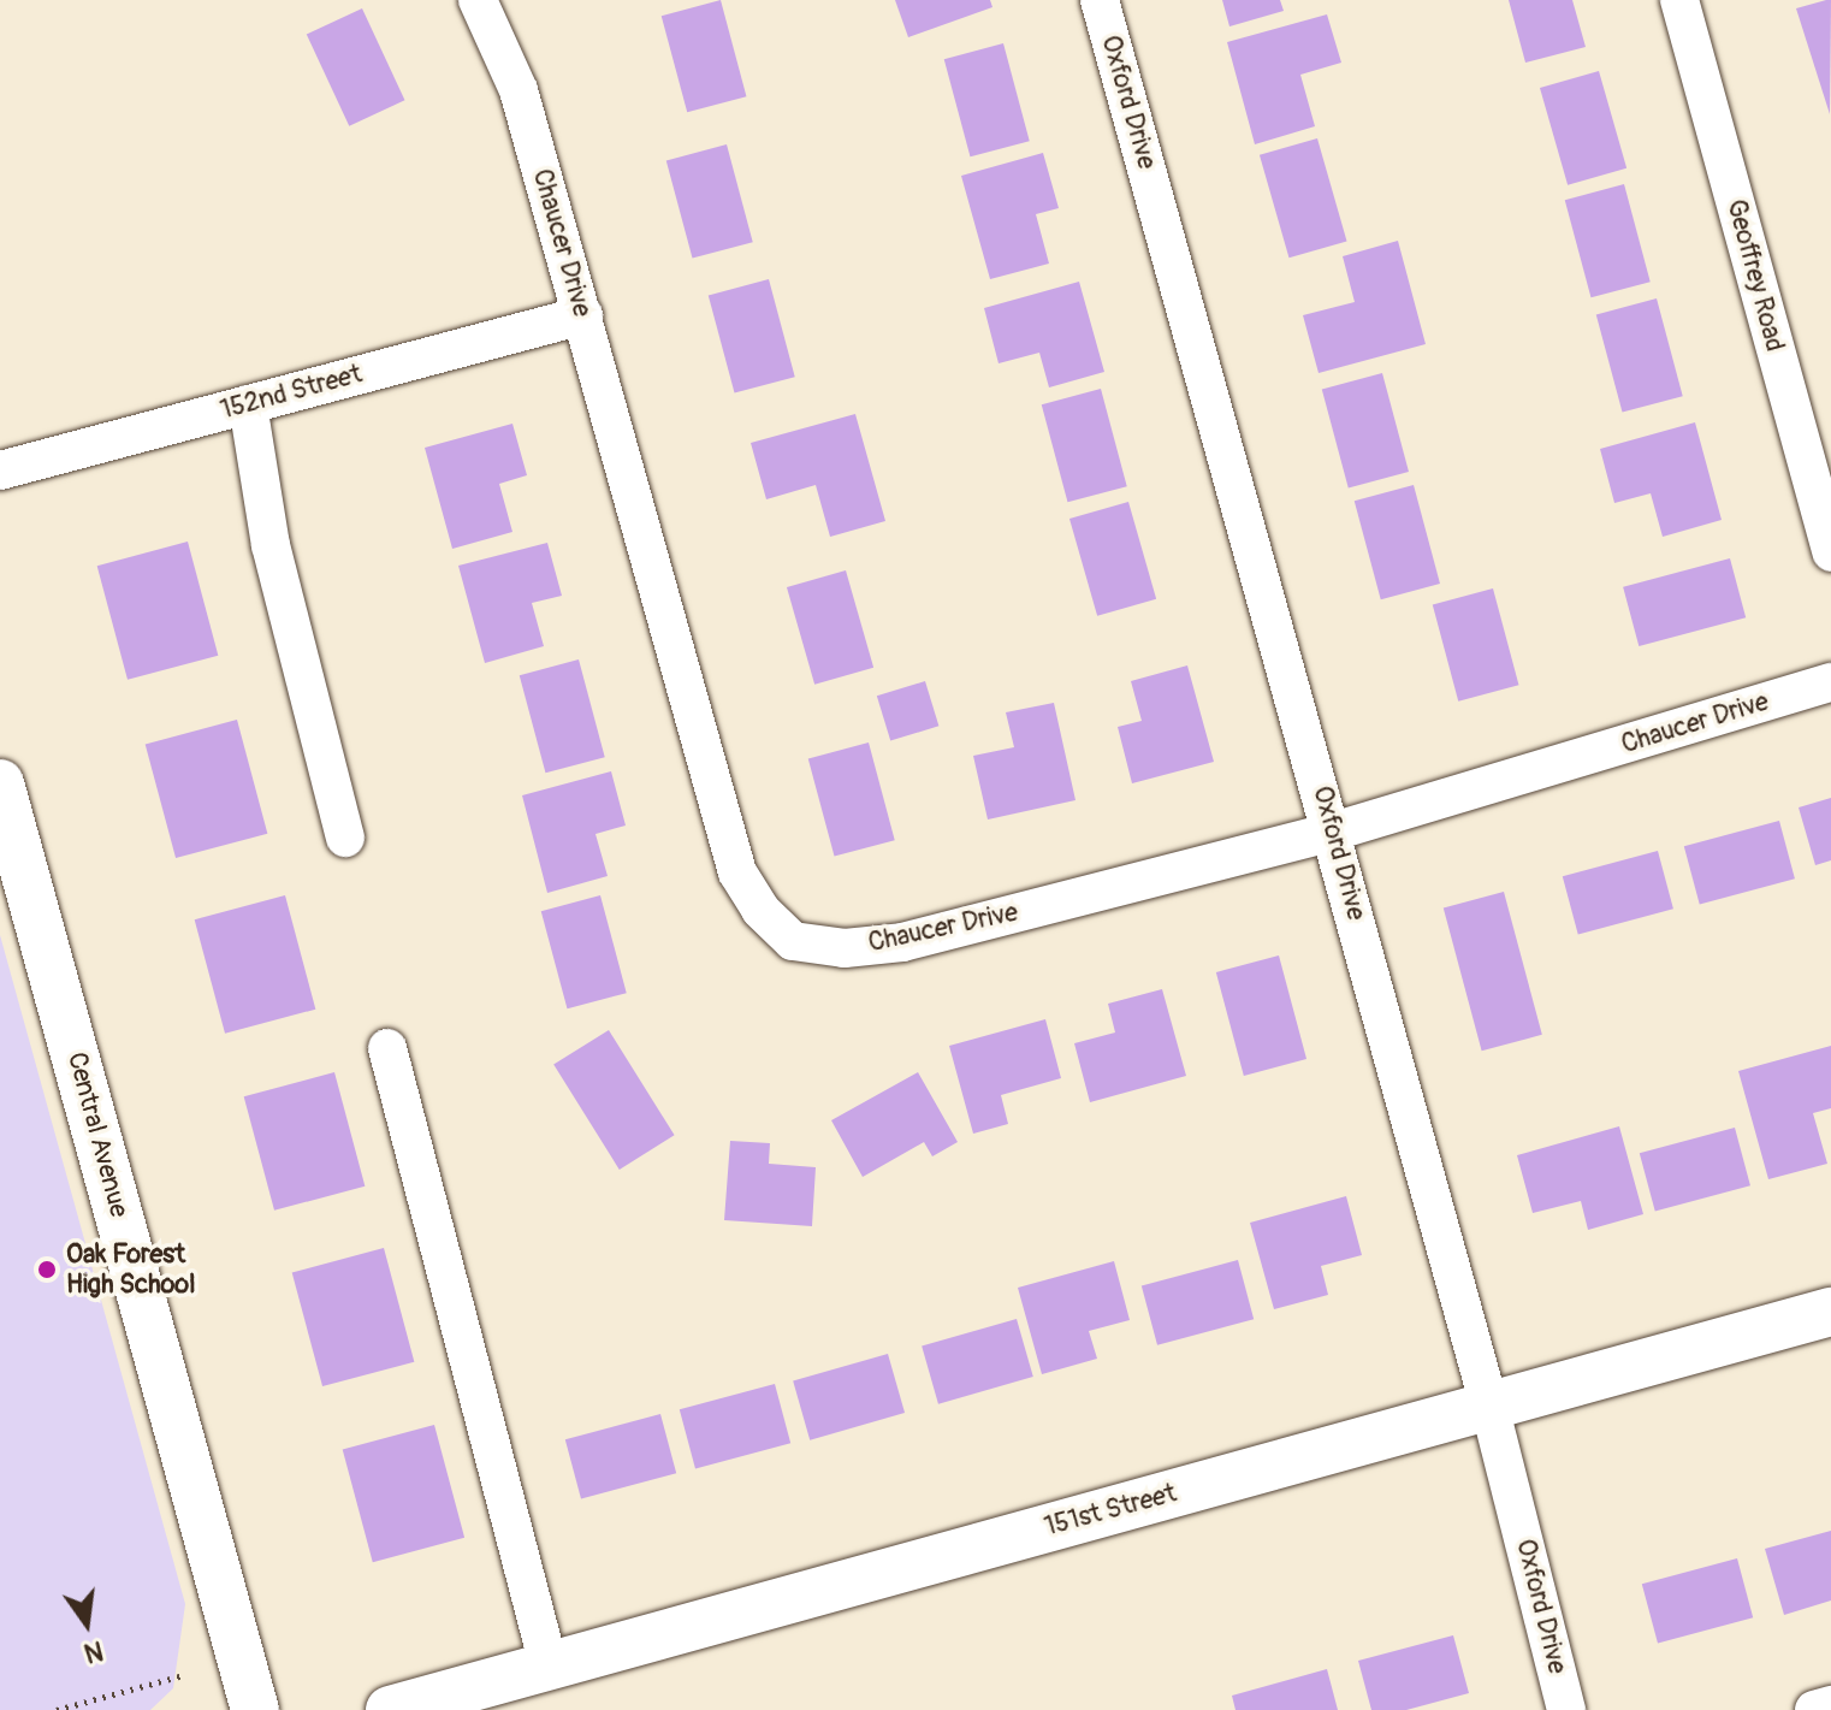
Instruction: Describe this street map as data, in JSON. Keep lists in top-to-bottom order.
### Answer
{
  "streets": {
    "street": [
      "Oxford Drive",
      "Chaucer Drive",
      "Geoffrey Road",
      "152nd Street",
      "Central Avenue",
      "151st Street"
    ]
  },
  "crossings": [
    ["Oxford Drive", "Chaucer Drive"],
    ["Oxford Drive", "151st Street"],
    ["Chaucer Drive", "152nd Street"]
  ],
  "places": ["Oak Forest High School"],
  "north": "bottom"
}
